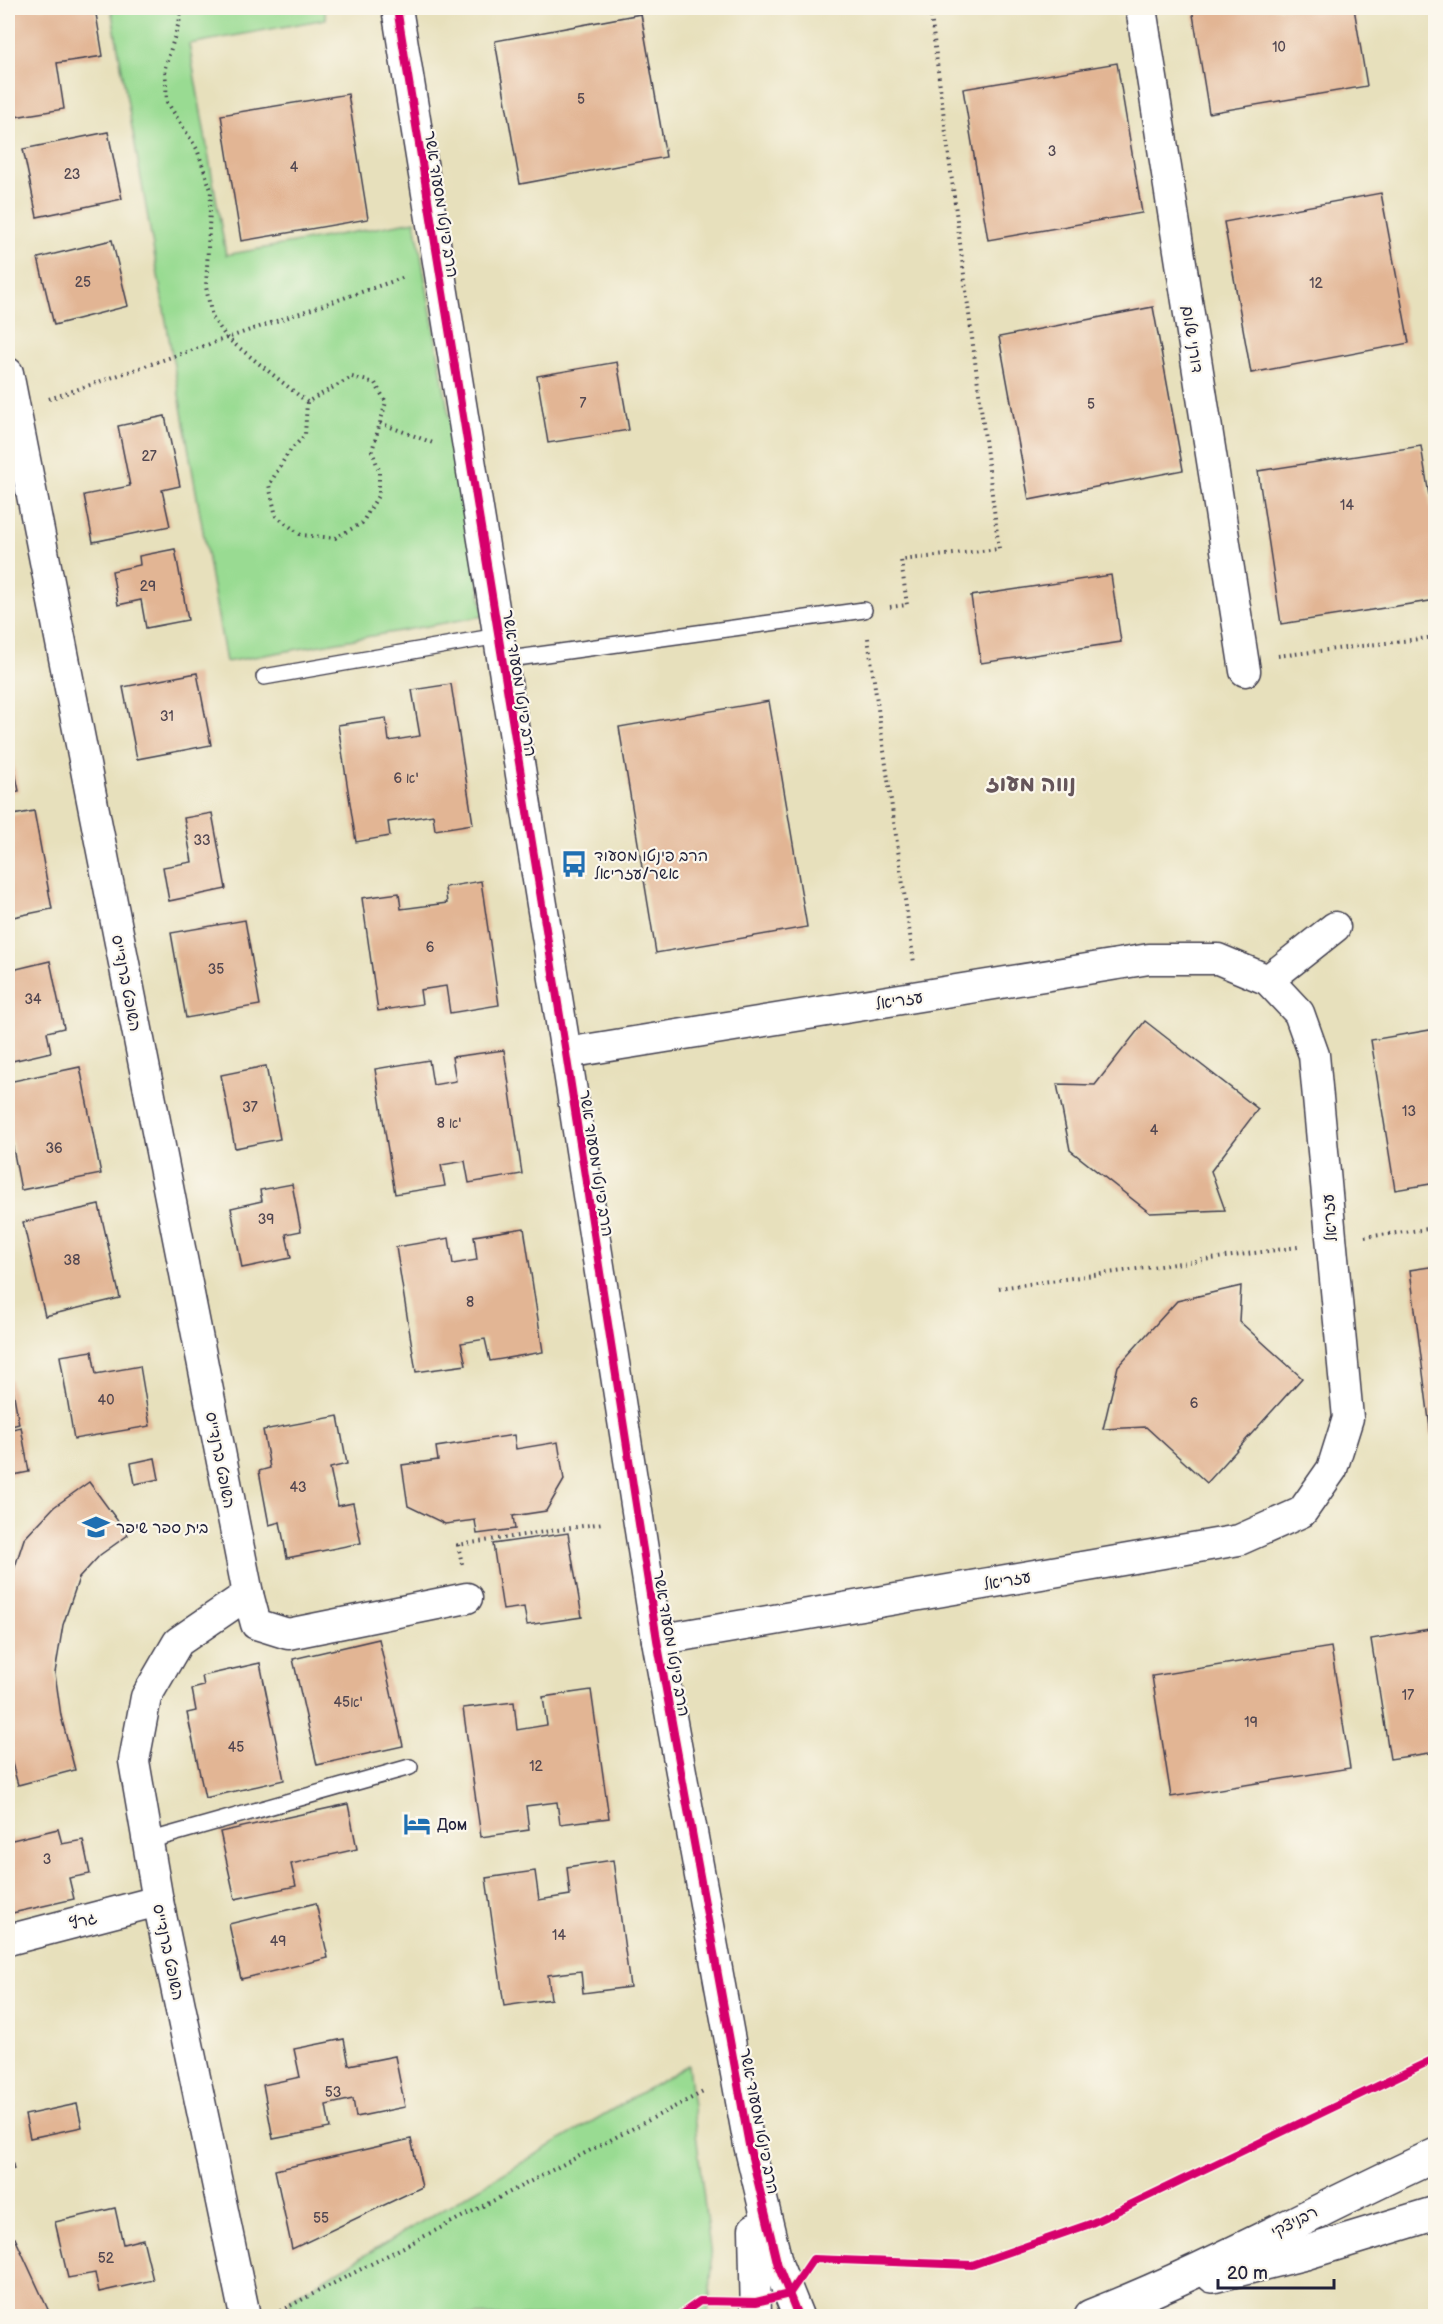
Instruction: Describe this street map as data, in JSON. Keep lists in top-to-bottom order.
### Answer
{
  "streets": {
    "street": [
      "הרב פינטו מסעוד אשר",
      "דורני שלום",
      "השופט ברנדייס",
      "עזריאל",
      "גרץ",
      "רבניצקי"
    ]
  },
  "crossings": [
    ["הרב פינטו מסעוד אשר", "עזריאל"],
    ["השופט ברנדייס", "גרץ"]
  ],
  "districts": ["נווה מעוז"],
  "places": {
    "bus stop": ["הרב פינטו מסעוד אשר/עזריאל"],
    "school or university": ["בית ספר שיפר"],
    "hotel": ["Дом"]
  },
  "house_numbers": [
    "10",
    "5",
    "3",
    "4",
    "23",
    "25",
    "12",
    "7",
    "5",
    "27",
    "14",
    "29",
    "31",
    "6 א'",
    "33",
    "6",
    "35",
    "34",
    "37",
    "13",
    "8 א'",
    "4",
    "36",
    "39",
    "38",
    "8",
    "40",
    "6",
    "43",
    "17",
    "45א'",
    "19",
    "45",
    "12",
    "3",
    "14",
    "49",
    "53",
    "55",
    "52"
  ],
  "scale_bar": "20 m"
}
